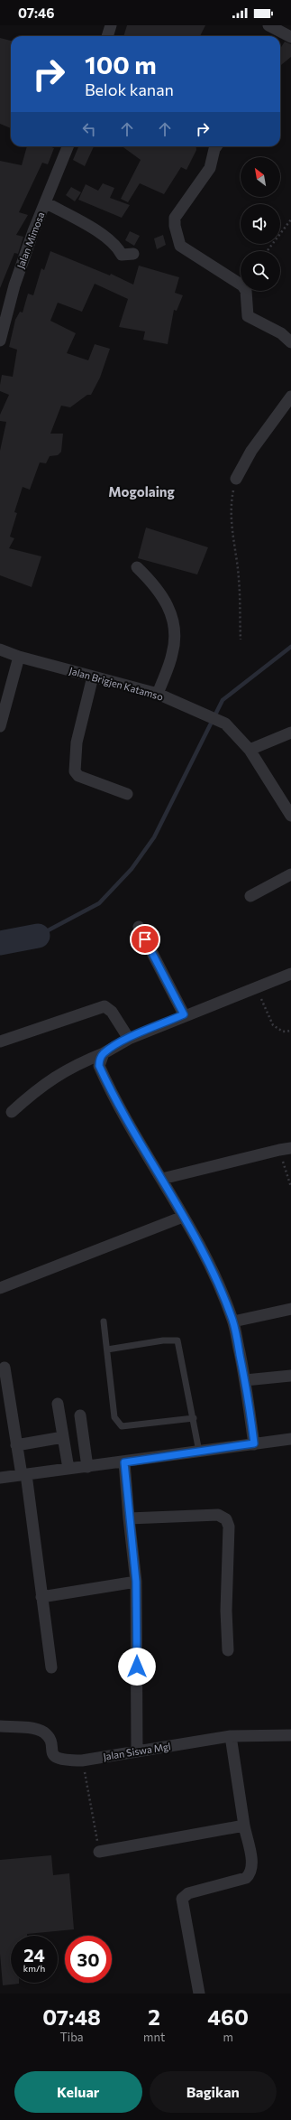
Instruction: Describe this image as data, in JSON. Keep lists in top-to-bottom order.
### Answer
{
  "streets": {
    "street": ["Jalan Mimosa", "Jalan Brigjen Katamso", "Jalan Siswa Mgl"]
  },
  "districts": ["Mogolaing"],
  "north": "top left",
  "page": {
    "status": "07:46",
    "turn": ["100 m", "Belok kanan"],
    "speed": "24 km/h",
    "limit": "30",
    "eta": [
      "07:48",
      "Tiba",
      "2",
      "mnt",
      "460",
      "m"
    ],
    "buttons": ["Keluar", "Bagikan"]
  }
}
